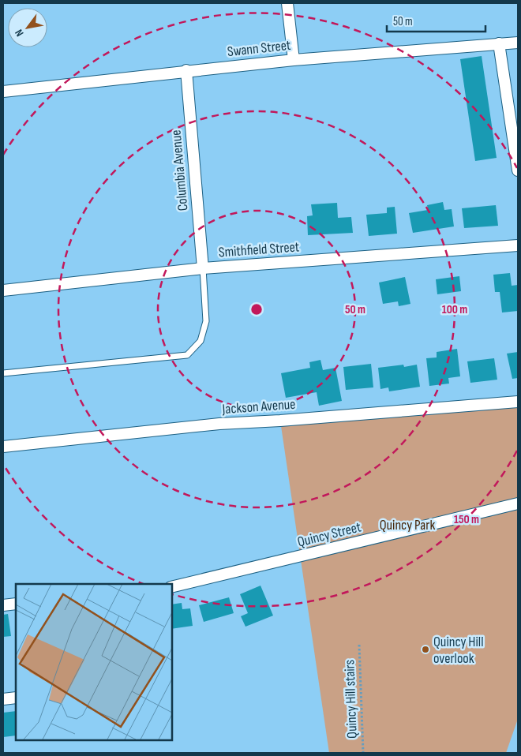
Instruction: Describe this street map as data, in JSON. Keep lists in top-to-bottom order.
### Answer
{
  "streets": {
    "street": [
      "Swann Street",
      "Columbia Avenue",
      "Smithfield Street",
      "Jackson Avenue",
      "Quincy Street"
    ],
    "path": ["Quincy Hill stairs"]
  },
  "crossings": [
    ["Swann Street", "Columbia Avenue"],
    ["Columbia Avenue", "Smithfield Street"]
  ],
  "parks": ["Quincy Park"],
  "places": ["Quincy Hill overlook"],
  "scale_bar": "50 m",
  "north": "bottom left",
  "rings": ["50 m", "100 m", "150 m"]
}
